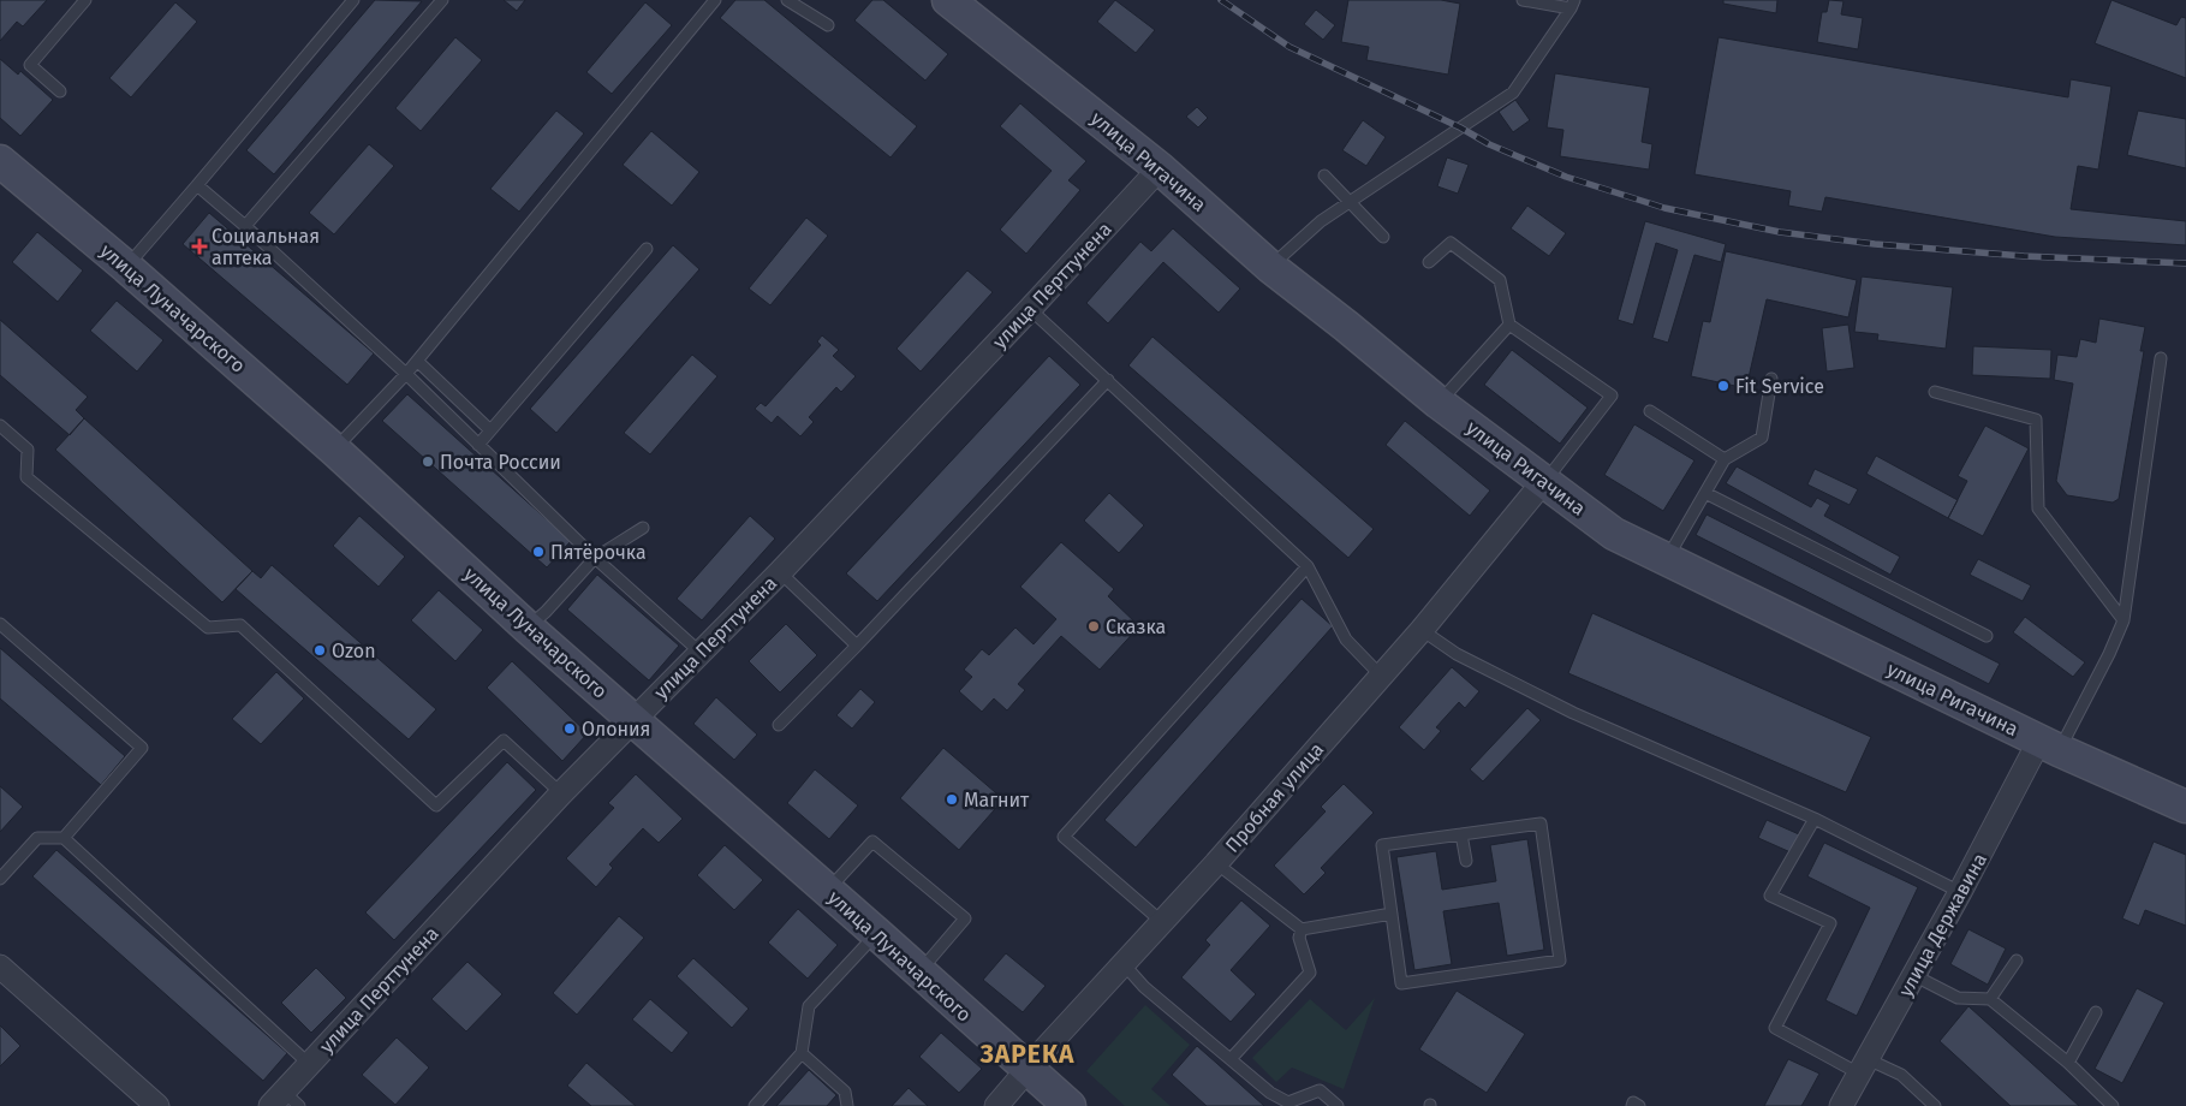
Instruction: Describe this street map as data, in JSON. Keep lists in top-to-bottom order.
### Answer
{
  "streets": {
    "main road": ["улица Ригачина", "улица Луначарского"],
    "street": ["улица Перттунена", "Пробная улица", "улица Державина"]
  },
  "crossings": [
    ["улица Ригачина", "улица Перттунена"],
    ["улица Ригачина", "Пробная улица"],
    ["улица Ригачина", "улица Державина"],
    ["улица Перттунена", "улица Луначарского"],
    ["улица Луначарского", "Пробная улица"]
  ],
  "districts": ["ЗАРЕКА"],
  "places": {
    "health": ["Социальная аптека"],
    "other": [
      "Fit Service",
      "Почта России",
      "Пятёрочка",
      "Сказка",
      "Ozon",
      "Олония",
      "Магнит"
    ]
  }
}
